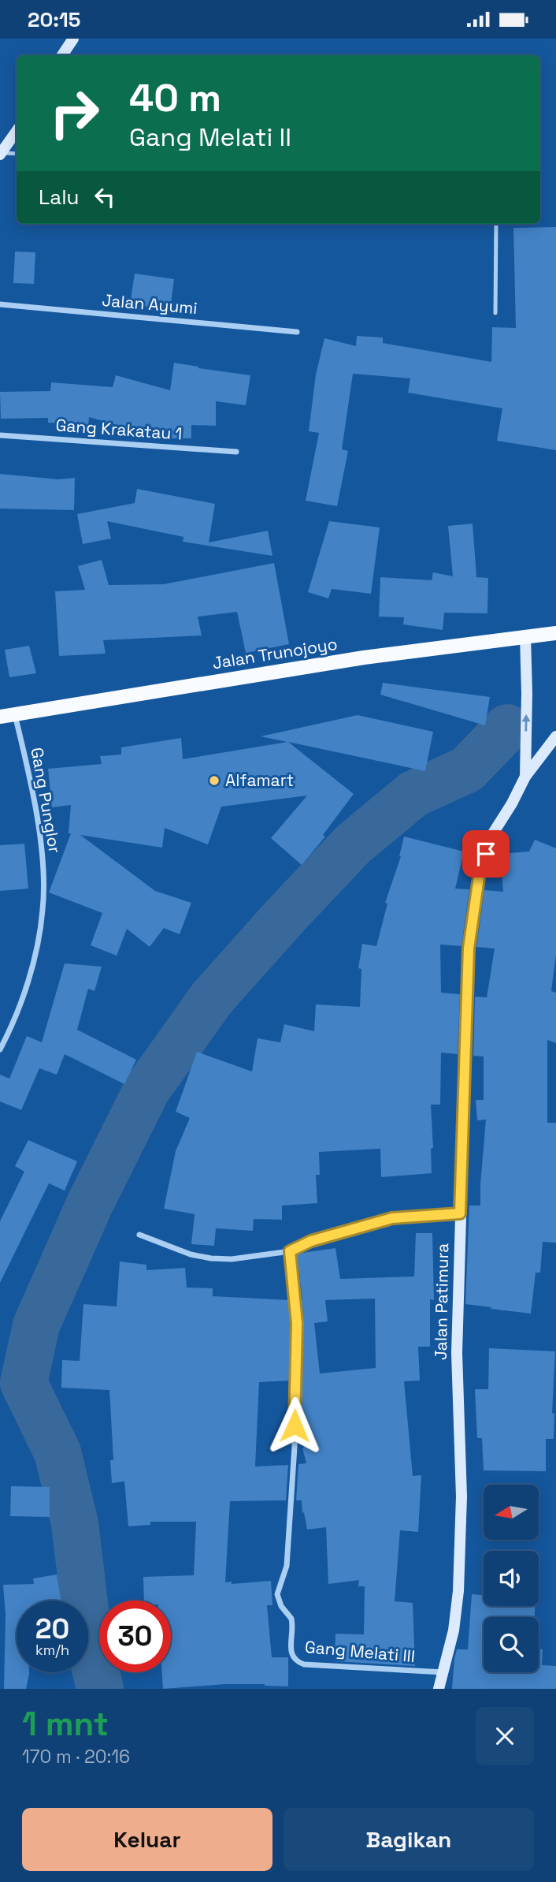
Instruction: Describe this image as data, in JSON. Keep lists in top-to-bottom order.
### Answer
{
  "streets": {
    "main road": ["Jalan Trunojoyo"],
    "street": [
      "Jalan Ayumi",
      "Gang Krakatau 1",
      "Gang Punglor",
      "Jalan Patimura",
      "Gang Melati III"
    ]
  },
  "crossings": [
    ["Jalan Trunojoyo", "Gang Punglor"],
    ["Jalan Patimura", "Gang Melati III"]
  ],
  "places": ["Alfamart"],
  "north": "left",
  "page": {
    "status": "20:15",
    "turn": ["40 m", "Gang Melati II"],
    "then": "Lalu",
    "speed": "20 km/h",
    "limit": "30",
    "heading": ["1 mnt", "170 m · 20:16"],
    "buttons": ["Keluar", "Bagikan"]
  }
}
